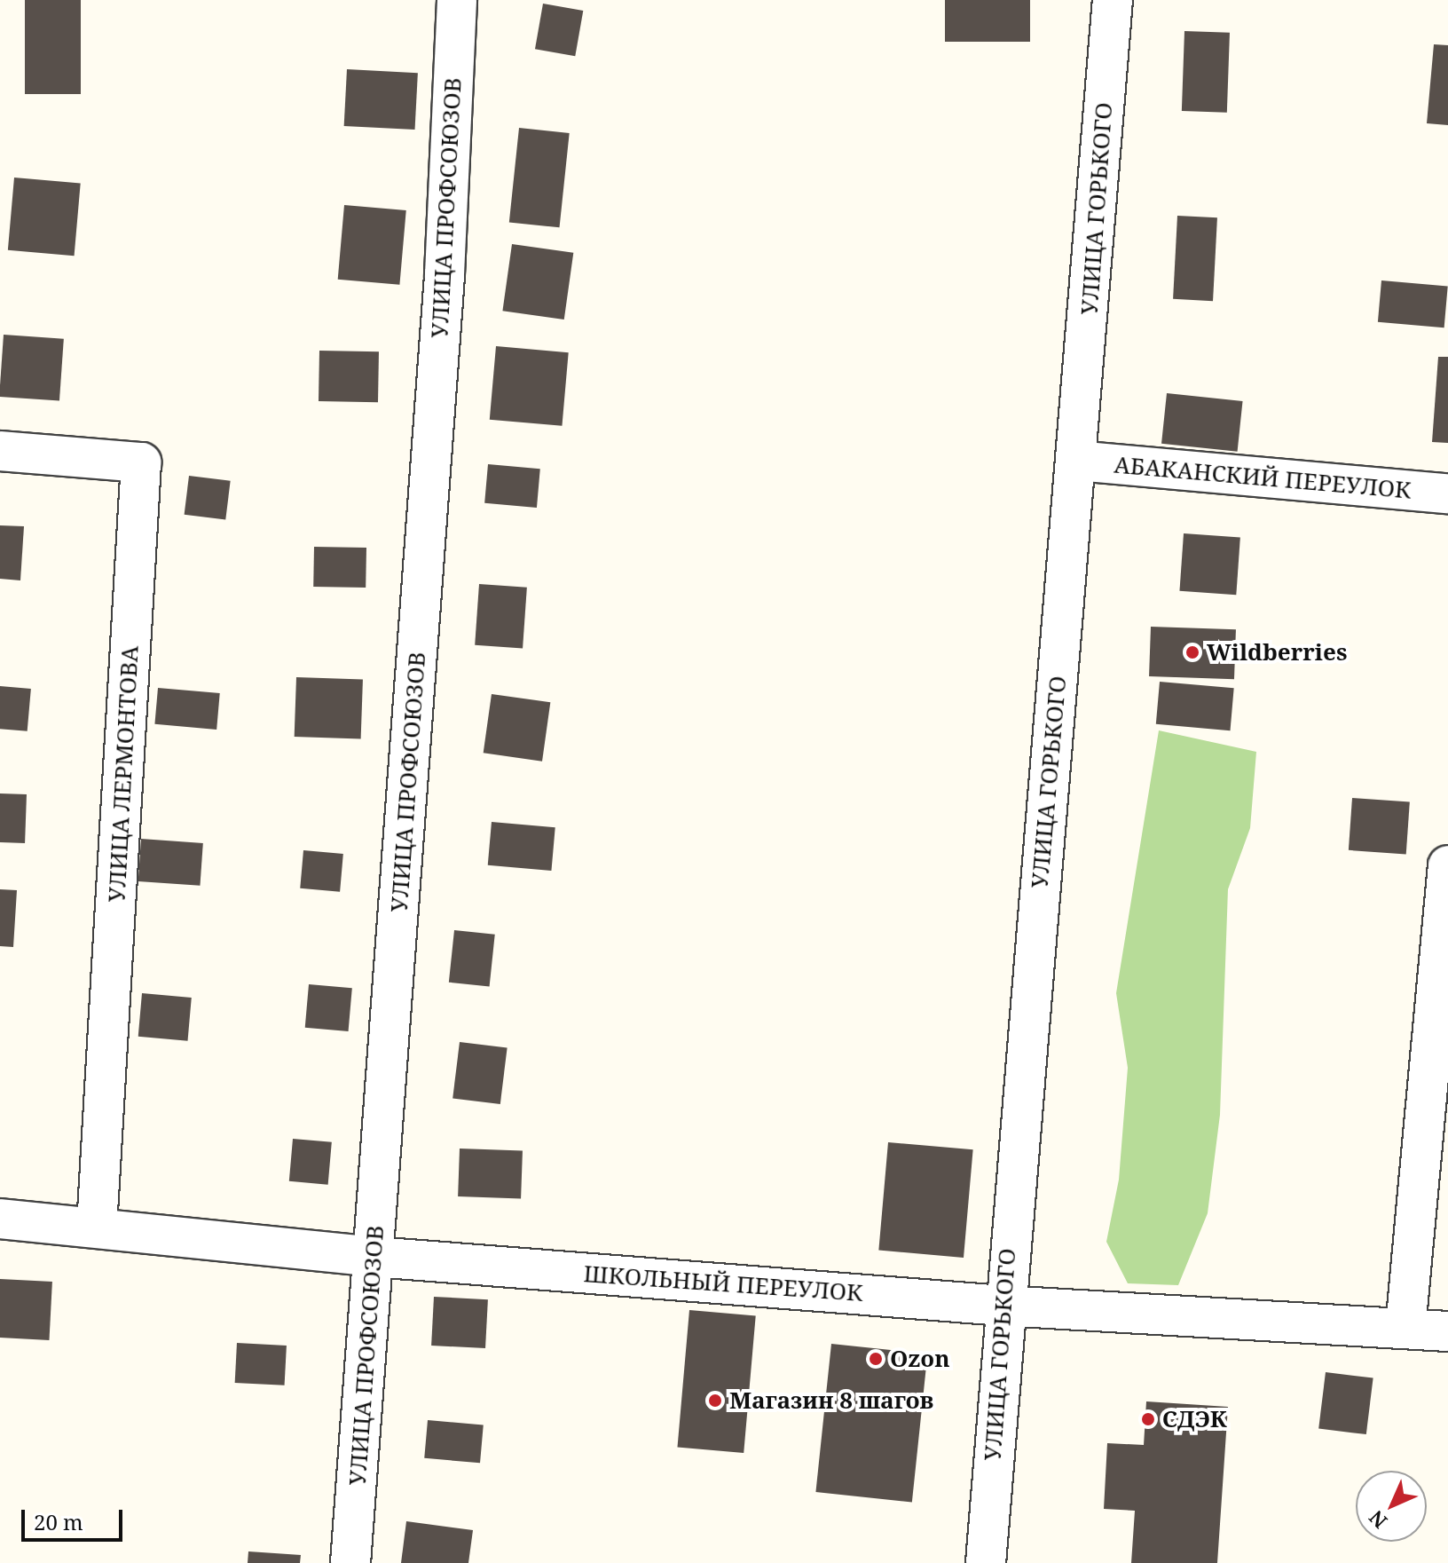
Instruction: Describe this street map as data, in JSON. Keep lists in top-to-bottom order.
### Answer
{
  "streets": {
    "street": [
      "УЛИЦА ПРОФСОЮЗОВ",
      "УЛИЦА ГОРЬКОГО",
      "АБАКАНСКИЙ ПЕРЕУЛОК",
      "УЛИЦА ЛЕРМОНТОВА",
      "ШКОЛЬНЫЙ ПЕРЕУЛОК"
    ]
  },
  "crossings": [
    ["УЛИЦА ПРОФСОЮЗОВ", "ШКОЛЬНЫЙ ПЕРЕУЛОК"],
    ["УЛИЦА ГОРЬКОГО", "АБАКАНСКИЙ ПЕРЕУЛОК"],
    ["УЛИЦА ГОРЬКОГО", "ШКОЛЬНЫЙ ПЕРЕУЛОК"],
    ["УЛИЦА ЛЕРМОНТОВА", "ШКОЛЬНЫЙ ПЕРЕУЛОК"]
  ],
  "places": [
    "Wildberries",
    "Ozon",
    "Магазин 8 шагов",
    "СДЭК"
  ],
  "scale_bar": "20 m",
  "north": "bottom left"
}
